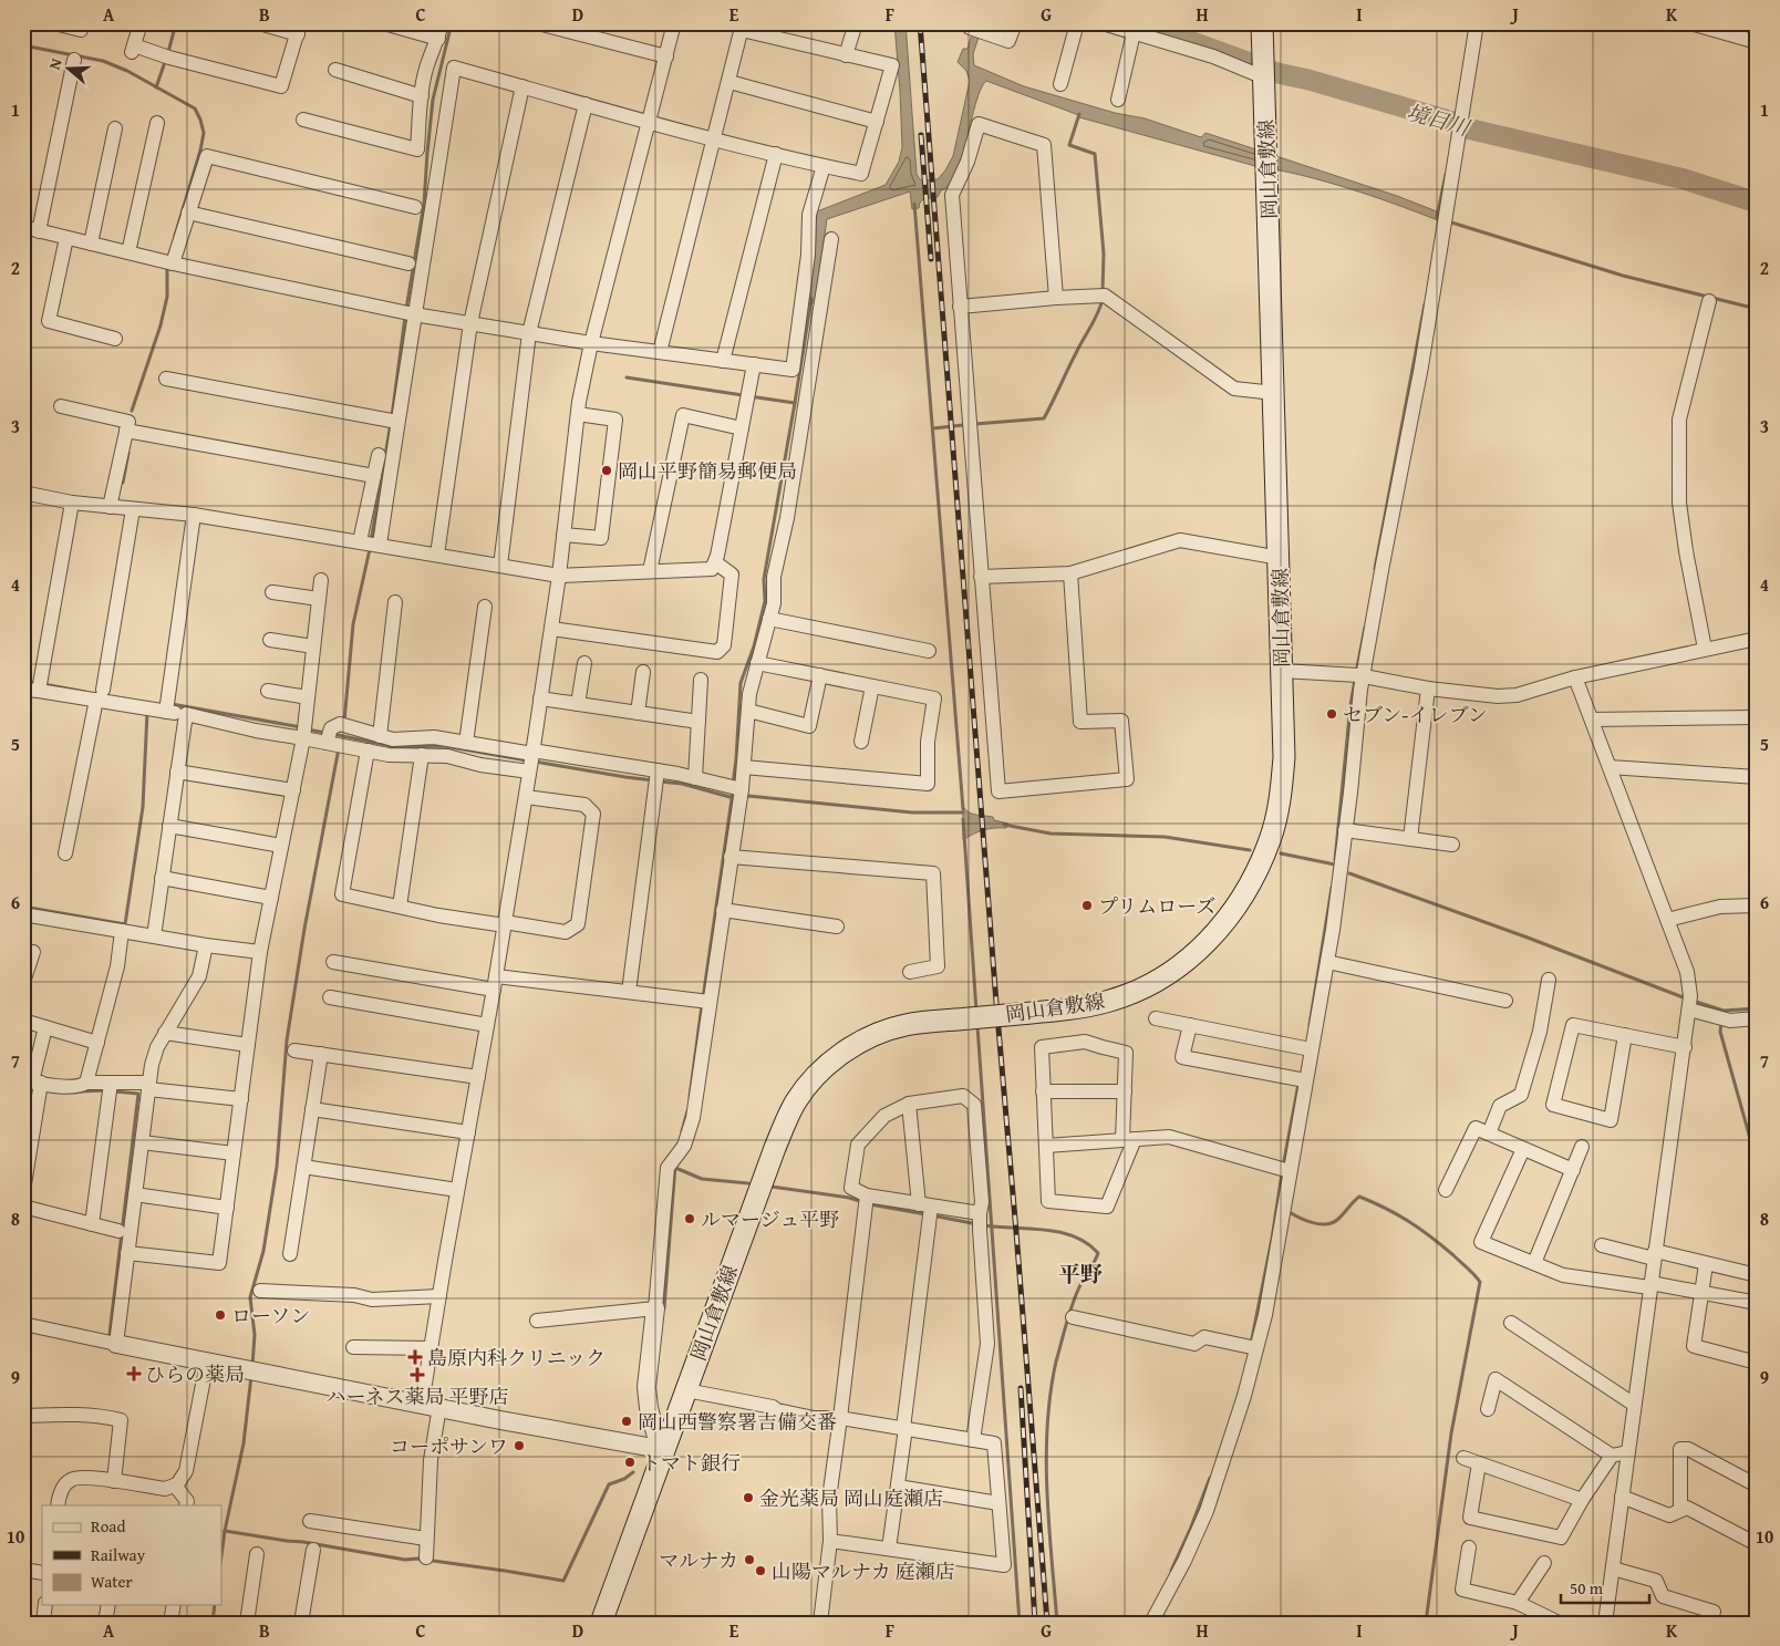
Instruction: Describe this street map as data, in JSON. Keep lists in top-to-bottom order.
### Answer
{
  "streets": {
    "main road": ["岡山倉敷線"]
  },
  "districts": ["平野"],
  "water": ["境目川"],
  "places": {
    "other": [
      "岡山平野簡易郵便局",
      "セブン-イレブン",
      "プリムローズ",
      "ルマージュ平野",
      "ローソン",
      "岡山西警察署吉備交番",
      "コーポサンワ",
      "トマト銀行",
      "金光薬局 岡山庭瀬店",
      "マルナカ",
      "山陽マルナカ 庭瀬店"
    ],
    "health": ["島原内科クリニック", "ひらの薬局", "ハーネス薬局 平野店"]
  },
  "legend": ["Road", "Railway", "Water"],
  "scale_bar": "50 m",
  "north": "left",
  "grid": {
    "columns": [
      "A",
      "B",
      "C",
      "D",
      "E",
      "F",
      "G",
      "H",
      "I",
      "J",
      "K"
    ],
    "rows": [
      "1",
      "2",
      "3",
      "4",
      "5",
      "6",
      "7",
      "8",
      "9",
      "10"
    ]
  }
}
